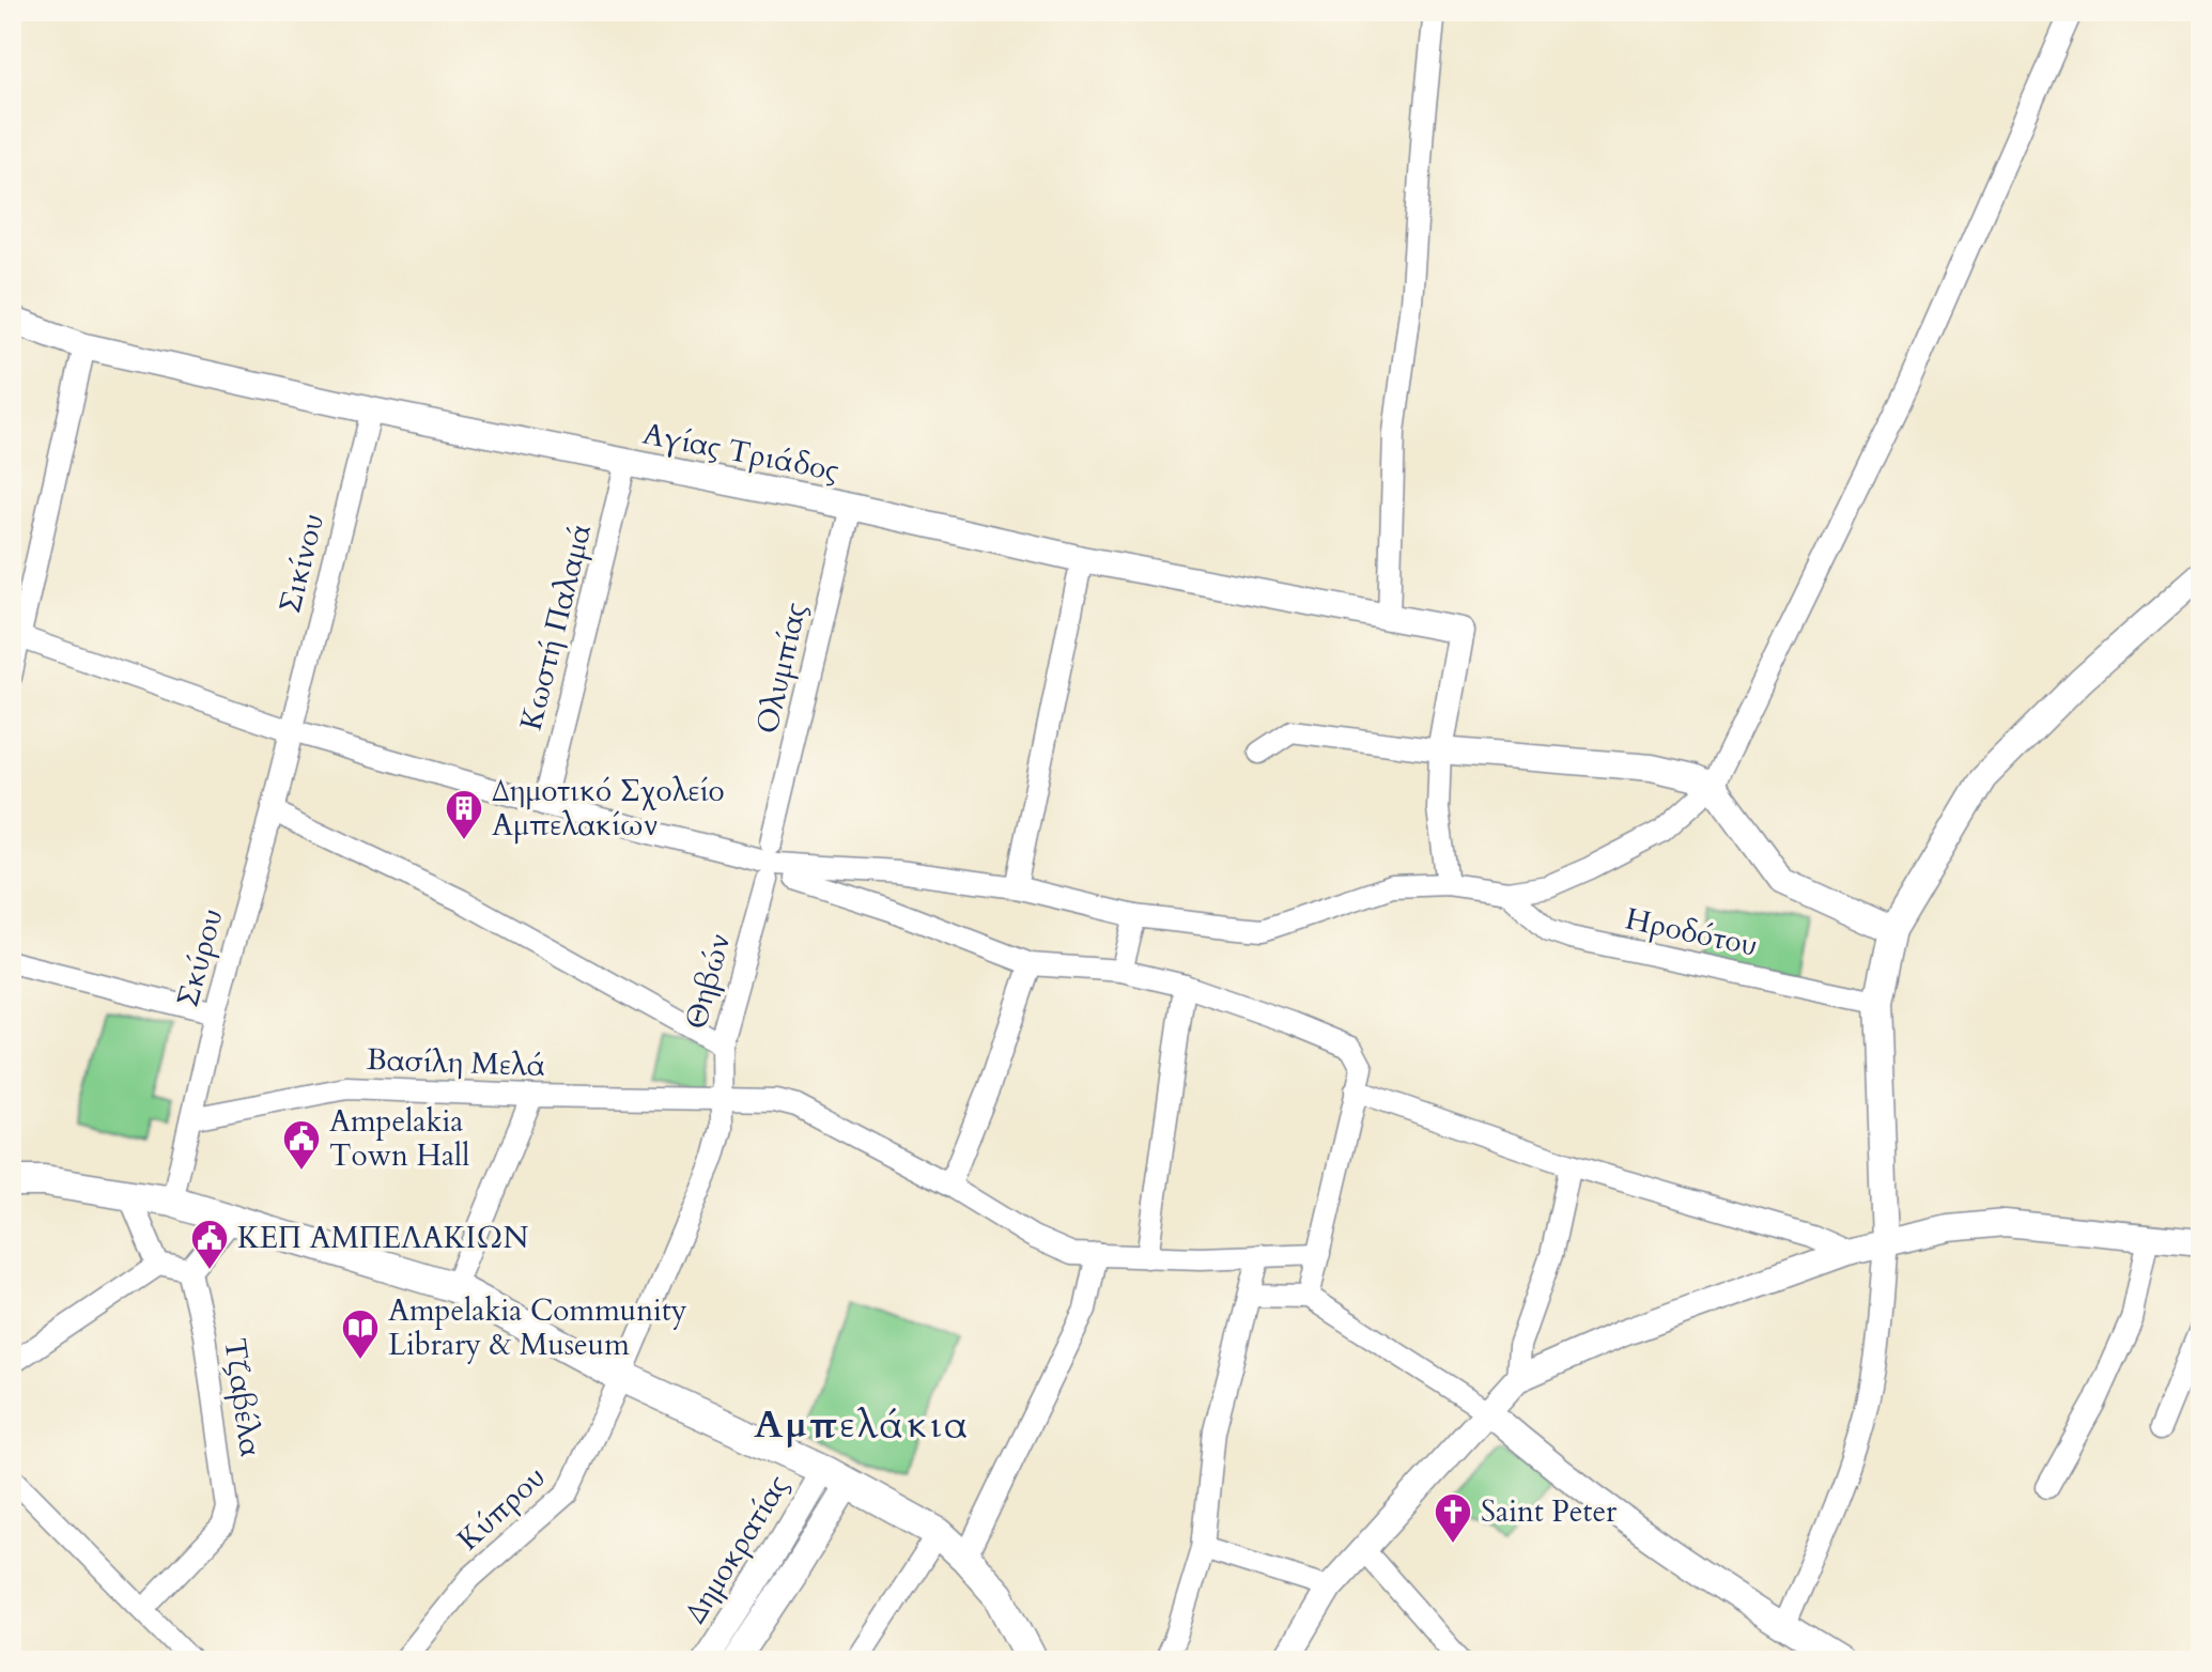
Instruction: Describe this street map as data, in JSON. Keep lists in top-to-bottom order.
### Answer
{
  "streets": {
    "street": [
      "Αγίας Τριάδος",
      "Σικίνου",
      "Κωστή Παλαμά",
      "Ολυμπίας",
      "Ηροδότου",
      "Σκύρου",
      "Θηβών",
      "Βασίλη Μελά",
      "Τζαβέλα",
      "Κύπρου",
      "Δημοκρατίας"
    ]
  },
  "crossings": [
    ["Αγίας Τριάδος", "Σικίνου"],
    ["Αγίας Τριάδος", "Κωστή Παλαμά"],
    ["Αγίας Τριάδος", "Ολυμπίας"],
    ["Σικίνου", "Σκύρου"],
    ["Σκύρου", "Βασίλη Μελά"],
    ["Θηβών", "Βασίλη Μελά"],
    ["Θηβών", "Κύπρου"],
    ["Βασίλη Μελά", "Κύπρου"]
  ],
  "districts": ["Αμπελάκια"],
  "places": {
    "building": ["Δημοτικό Σχολείο Αμπελακίων"],
    "public building": ["Ampelakia Town Hall", "ΚΕΠ ΑΜΠΕΛΑΚΙΩΝ"],
    "library": ["Ampelakia Community Library & Museum"],
    "church": ["Saint Peter"]
  }
}
